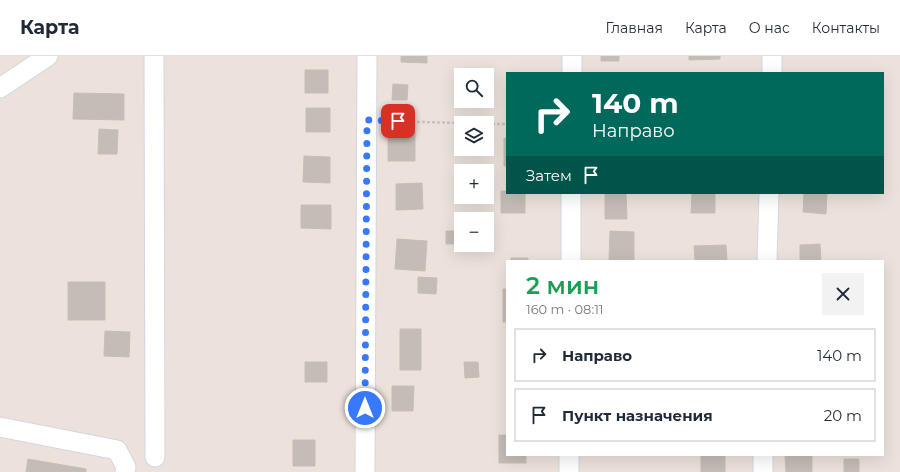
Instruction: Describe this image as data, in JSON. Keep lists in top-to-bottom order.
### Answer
{
  "page": {
    "header": "Карта",
    "nav": [
      "Главная",
      "Карта",
      "О нас",
      "Контакты"
    ],
    "map_buttons": ["+", "−"],
    "turn": ["140 m", "Направо"],
    "then": "Затем",
    "heading": ["2 мин", "160 m · 08:11"],
    "list": [
      {
        "name": "Направо",
        "value": "140 m"
      },
      {
        "name": "Пункт назначения",
        "value": "20 m"
      }
    ]
  }
}
